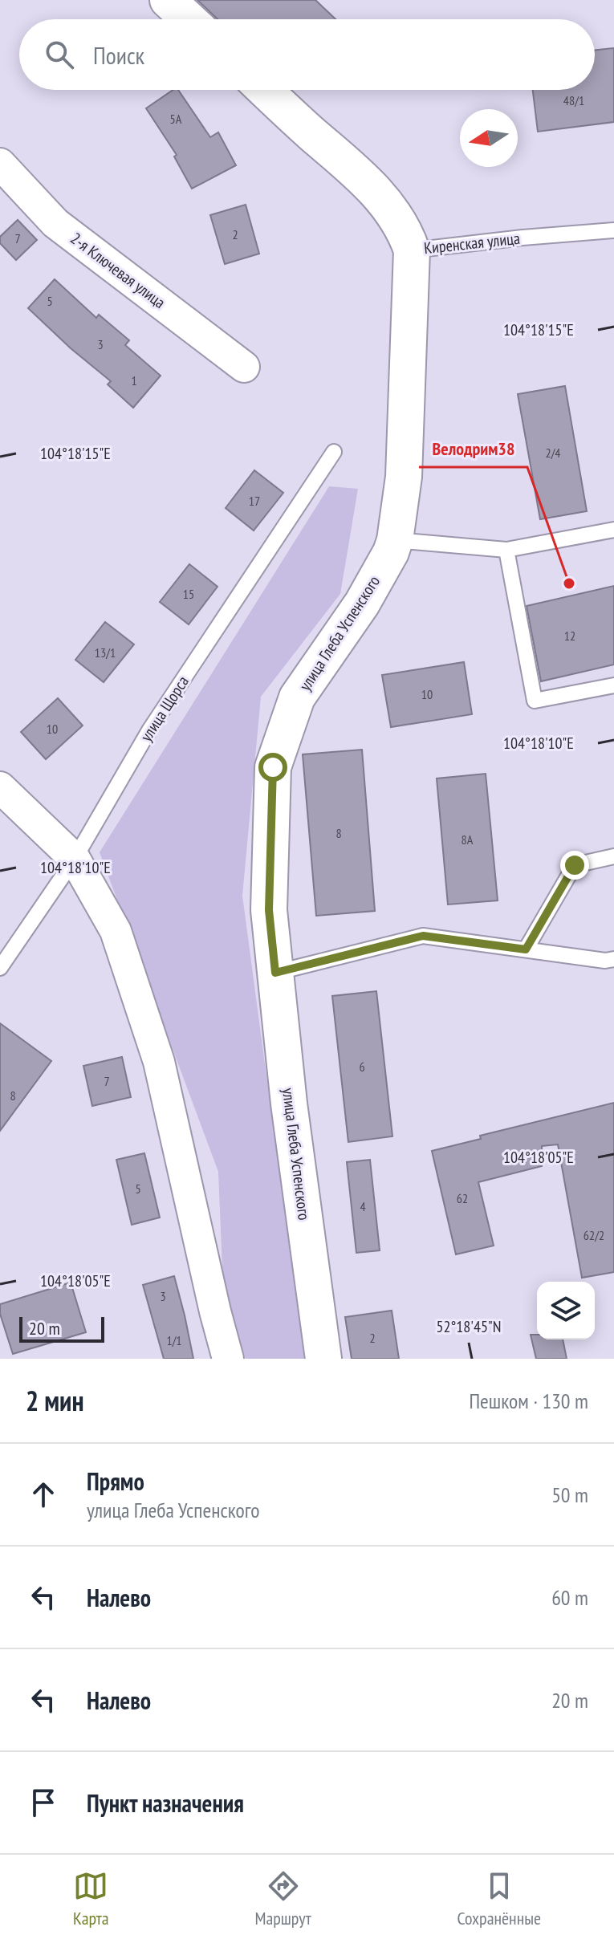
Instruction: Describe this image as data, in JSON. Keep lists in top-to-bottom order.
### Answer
{
  "streets": {
    "street": ["Киренская улица", "2-я Ключевая улица", "улица Глеба Успенского"],
    "lane": ["улица Щорса"]
  },
  "crossings": [
    ["Киренская улица", "улица Глеба Успенского"]
  ],
  "places": ["Велодрим38"],
  "house_numbers": [
    "48/1",
    "5А",
    "2",
    "7",
    "5",
    "3",
    "1",
    "2/4",
    "17",
    "15",
    "12",
    "13/1",
    "10",
    "10",
    "8",
    "8А",
    "6",
    "7",
    "8",
    "5",
    "62",
    "4",
    "62/2",
    "3",
    "2",
    "1/1"
  ],
  "scale_bar": "20 m",
  "north": "left",
  "page": {
    "search": "Поиск",
    "scale": "20 m",
    "heading": ["2 мин", "Пешком · 130 m"],
    "list": [
      ["Прямо", "улица Глеба Успенского", "50 m"],
      ["Налево", "60 m"],
      ["Налево", "20 m"],
      "Пункт назначения"
    ],
    "nav": ["Карта", "Маршрут", "Сохранённые"]
  },
  "coordinates": [
    "104°18'15\"E",
    "104°18'10\"E",
    "104°18'05\"E",
    "52°18'45\"N"
  ]
}
